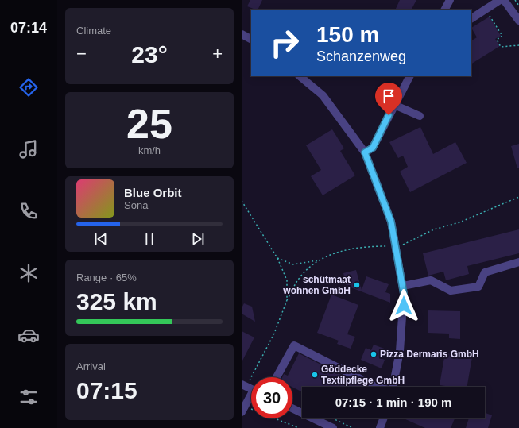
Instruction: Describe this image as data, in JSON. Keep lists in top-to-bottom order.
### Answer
{
  "places": ["schütmaat wohnen GmbH", "Pizza Dermaris GmbH", "Göddecke Textilpflege GmbH"],
  "page": {
    "tabs": "07:14",
    "tile": [
      "Climate",
      ["25", "km/h"],
      ["Range · 65%", "325 km"],
      ["Arrival", "07:15"]
    ],
    "turn": ["150 m", "Schanzenweg"],
    "heat": ["−", "23°", "+"],
    "song": ["Blue Orbit", "Sona"],
    "limit": "30",
    "trip": "07:15 · 1 min · 190 m"
  }
}
